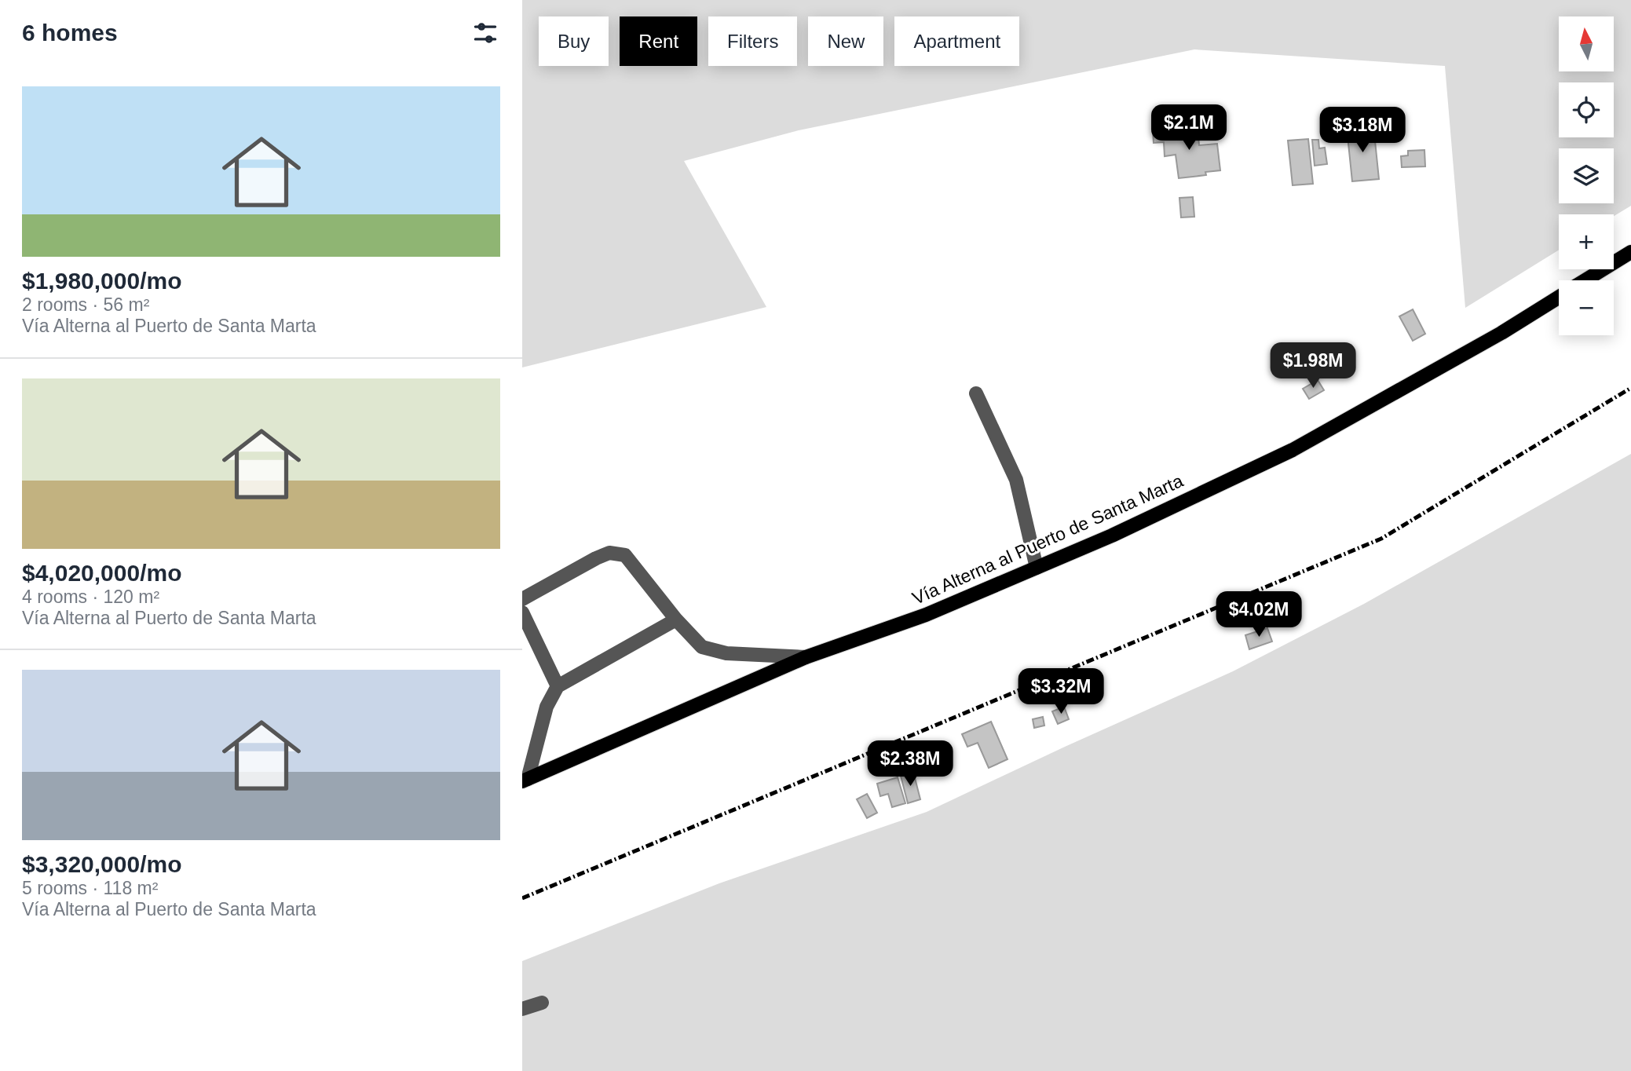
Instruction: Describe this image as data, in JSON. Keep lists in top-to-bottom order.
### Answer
{
  "streets": {
    "main road": ["Vía Alterna al Puerto de Santa Marta"]
  },
  "north": "top",
  "page": {
    "heading": "6 homes",
    "map_buttons": ["+", "−"],
    "chip": [
      "Buy",
      "Rent",
      "Filters",
      "New",
      "Apartment"
    ],
    "list": [
      {
        "name": "$1,980,000/mo",
        "note": "2 rooms · 56 m² · Vía Alterna al Puerto de Santa Marta"
      },
      {
        "name": "$4,020,000/mo",
        "note": "4 rooms · 120 m² · Vía Alterna al Puerto de Santa Marta"
      },
      {
        "name": "$3,320,000/mo",
        "note": "5 rooms · 118 m² · Vía Alterna al Puerto de Santa Marta"
      }
    ],
    "price": [
      "$2.1M",
      "$3.18M",
      "$1.98M",
      "$4.02M",
      "$3.32M",
      "$2.38M"
    ]
  }
}
